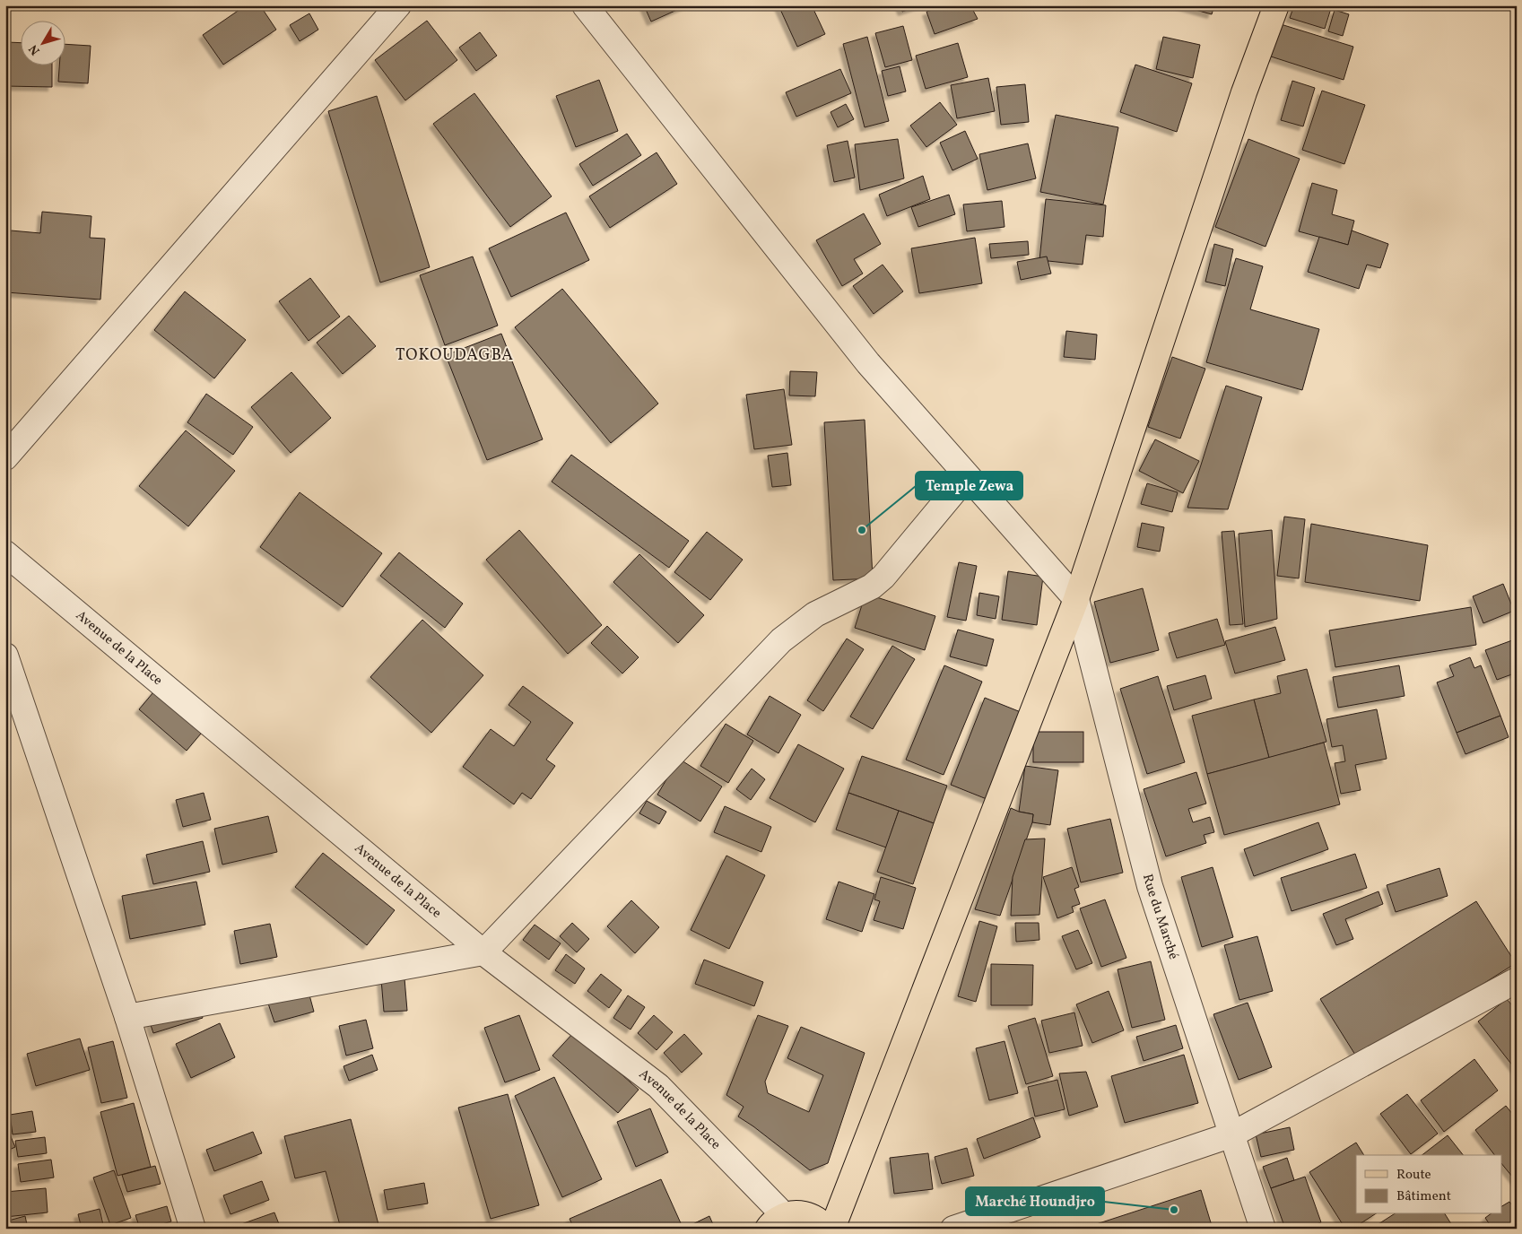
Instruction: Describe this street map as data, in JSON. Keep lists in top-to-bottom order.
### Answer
{
  "streets": {
    "street": ["Avenue de la Place", "Rue du Marché"]
  },
  "districts": ["TOKOUDAGBA"],
  "places": ["Temple Zewa", "Marché Houndjro"],
  "legend": ["Route", "Bâtiment"],
  "north": "bottom left"
}
